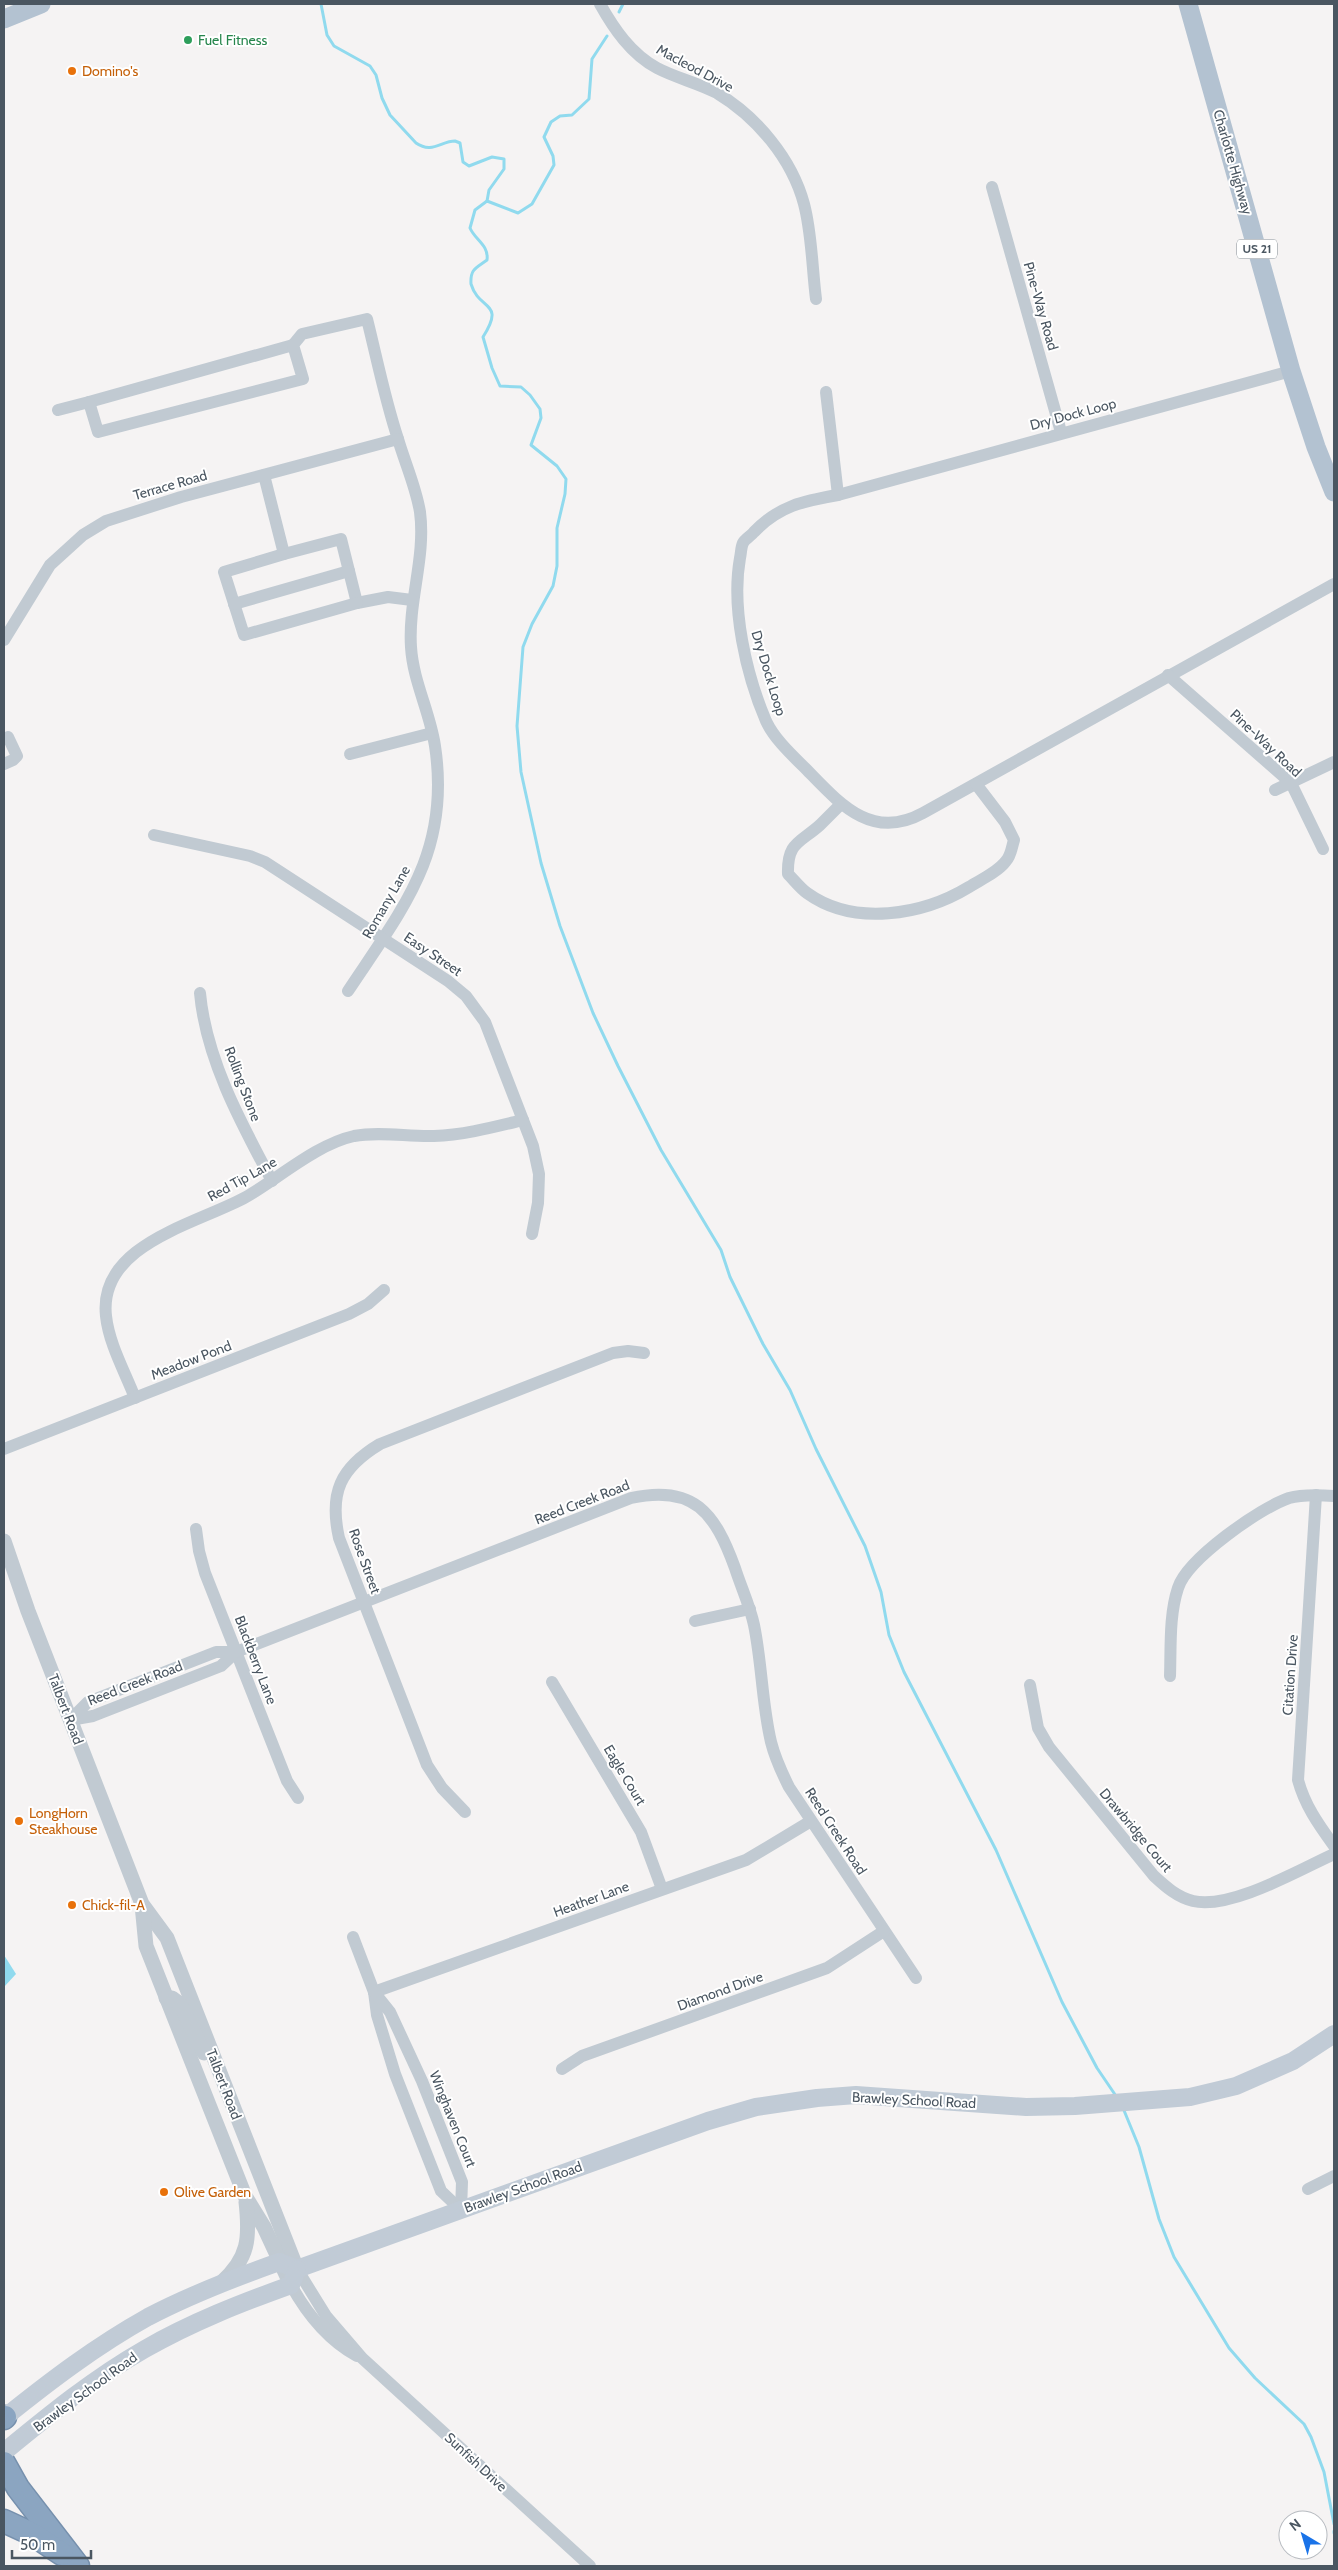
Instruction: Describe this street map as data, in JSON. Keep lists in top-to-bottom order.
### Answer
{
  "streets": {
    "main road": ["Charlotte Highway", "US 21", "Brawley School Road"],
    "street": [
      "Macleod Drive",
      "Pine-Way Road",
      "Dry Dock Loop",
      "Terrace Road",
      "Romany Lane",
      "Easy Street",
      "Rolling Stone",
      "Red Tip Lane",
      "Meadow Pond",
      "Reed Creek Road",
      "Rose Street",
      "Blackberry Lane",
      "Citation Drive",
      "Talbert Road",
      "Eagle Court",
      "Drawbridge Court",
      "Heather Lane",
      "Diamond Drive",
      "Winghaven Court",
      "Sunfish Drive"
    ]
  },
  "crossings": [
    ["Charlotte Highway", "Dry Dock Loop"],
    ["Pine-Way Road", "Dry Dock Loop"],
    ["Terrace Road", "Romany Lane"],
    ["Romany Lane", "Easy Street"],
    ["Easy Street", "Red Tip Lane"],
    ["Rolling Stone", "Red Tip Lane"],
    ["Red Tip Lane", "Meadow Pond"],
    ["Reed Creek Road", "Rose Street"],
    ["Reed Creek Road", "Blackberry Lane"],
    ["Reed Creek Road", "Talbert Road"],
    ["Reed Creek Road", "Heather Lane"],
    ["Reed Creek Road", "Diamond Drive"],
    ["Talbert Road", "Brawley School Road"],
    ["Talbert Road", "Sunfish Drive"],
    ["Eagle Court", "Heather Lane"],
    ["Heather Lane", "Winghaven Court"],
    ["Brawley School Road", "Winghaven Court"],
    ["Brawley School Road", "Sunfish Drive"]
  ],
  "places": [
    "Fuel Fitness",
    "Domino's",
    "LongHorn Steakhouse",
    "Chick-fil-A",
    "Olive Garden"
  ],
  "scale_bar": "50 m",
  "north": "top left"
}
